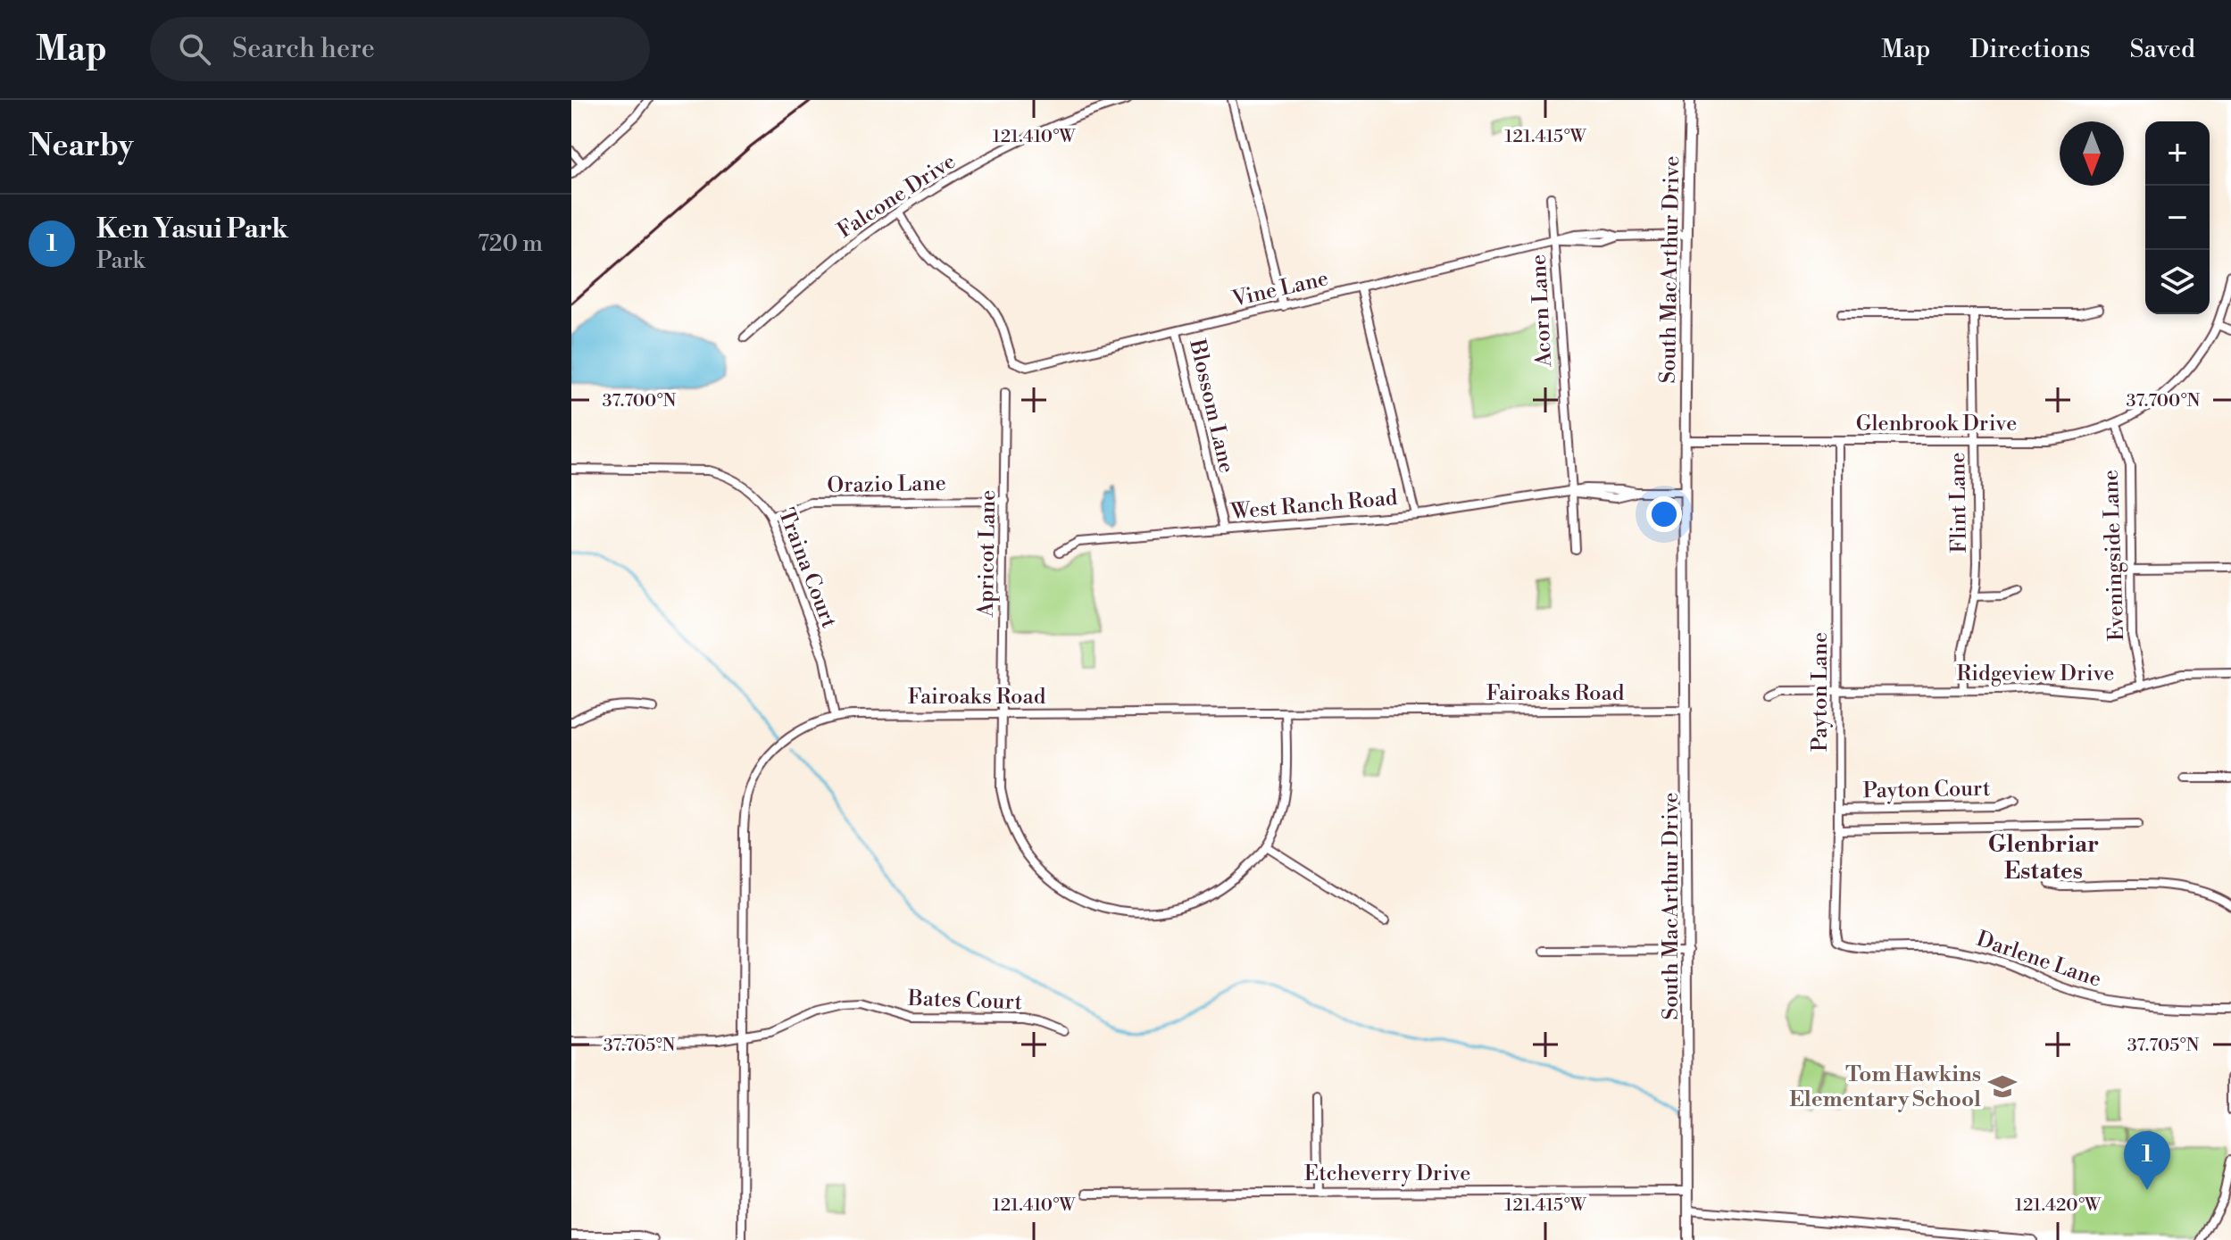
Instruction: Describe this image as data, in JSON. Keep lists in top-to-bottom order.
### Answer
{
  "streets": {
    "street": [
      "Falcone Drive",
      "South MacArthur Drive",
      "Vine Lane",
      "Acorn Lane",
      "Blossom Lane",
      "Glenbrook Drive",
      "Orazio Lane",
      "Flint Lane",
      "West Ranch Road",
      "Apricot Lane",
      "Eveningside Lane",
      "Traina Court",
      "Ridgeview Drive",
      "Payton Lane",
      "Fairoaks Road",
      "Payton Court",
      "Darlene Lane",
      "Bates Court",
      "Etcheverry Drive"
    ]
  },
  "crossings": [
    ["Falcone Drive", "Vine Lane"],
    ["South MacArthur Drive", "Vine Lane"],
    ["South MacArthur Drive", "Glenbrook Drive"],
    ["South MacArthur Drive", "West Ranch Road"],
    ["South MacArthur Drive", "Fairoaks Road"],
    ["South MacArthur Drive", "Etcheverry Drive"],
    ["Vine Lane", "Acorn Lane"],
    ["Vine Lane", "Blossom Lane"],
    ["Acorn Lane", "West Ranch Road"],
    ["Blossom Lane", "West Ranch Road"],
    ["Glenbrook Drive", "Flint Lane"],
    ["Glenbrook Drive", "Eveningside Lane"],
    ["Glenbrook Drive", "Payton Lane"],
    ["Orazio Lane", "Apricot Lane"],
    ["Orazio Lane", "Traina Court"],
    ["Flint Lane", "Ridgeview Drive"],
    ["Apricot Lane", "Fairoaks Road"],
    ["Eveningside Lane", "Ridgeview Drive"],
    ["Traina Court", "Fairoaks Road"],
    ["Ridgeview Drive", "Payton Lane"],
    ["Payton Lane", "Payton Court"],
    ["Payton Lane", "Darlene Lane"],
    ["Fairoaks Road", "Bates Court"]
  ],
  "districts": ["Glenbriar Estates"],
  "places": {
    "school or university": ["Tom Hawkins Elementary School"]
  },
  "north": "bottom",
  "page": {
    "header": "Map",
    "search": "Search here",
    "nav": ["Map", "Directions", "Saved"],
    "heading": "Nearby",
    "map_buttons": ["+", "−"],
    "list": [
      {
        "mark": "1",
        "name": "Ken Yasui Park",
        "note": "Park",
        "value": "720 m"
      }
    ],
    "pins": "1"
  },
  "coordinates": [
    "121.410°W",
    "121.415°W",
    "37.700°N",
    "37.705°N",
    "121.420°W"
  ]
}
